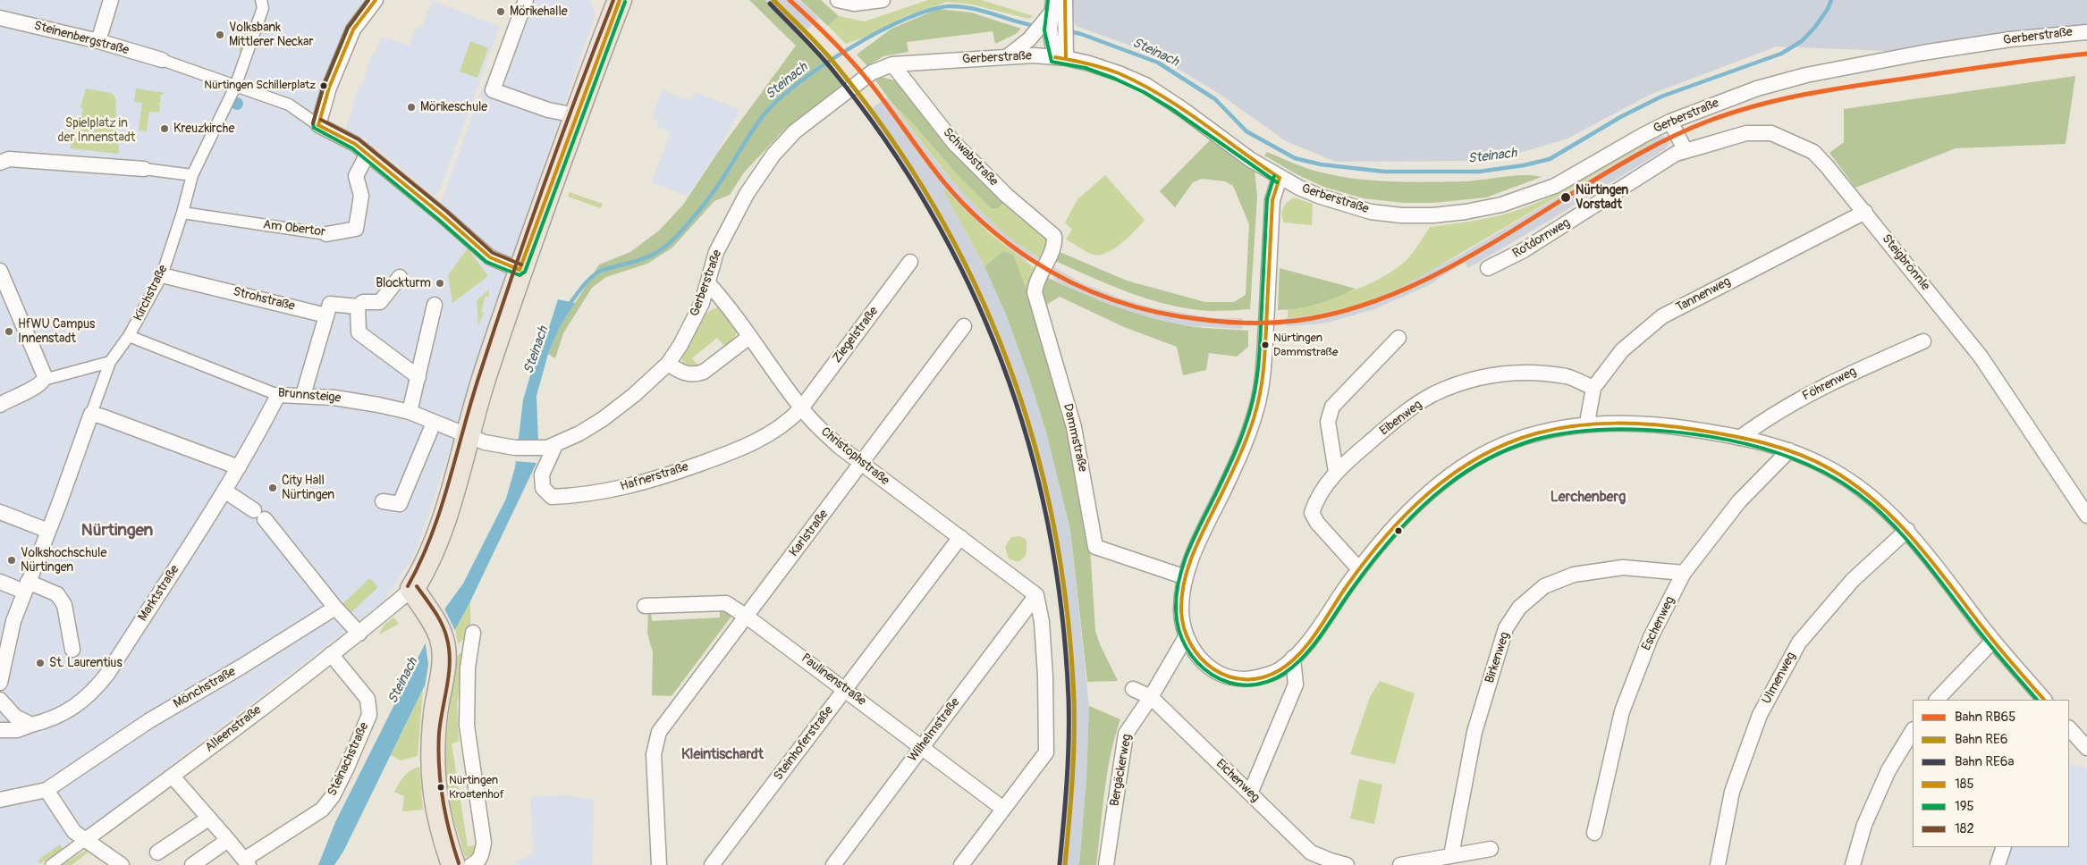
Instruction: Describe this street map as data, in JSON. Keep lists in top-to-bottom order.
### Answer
{
  "streets": {
    "street": [
      "Gerberstraße",
      "Steinenbergstraße",
      "Schwabstraße",
      "Am Obertor",
      "Rotdornweg",
      "Steigbrönnle",
      "Kirchstraße",
      "Tannenweg",
      "Strohstraße",
      "Ziegelstraße",
      "Föhrenweg",
      "Brunnsteige",
      "Eibenweg",
      "Dammstraße",
      "Christophstraße",
      "Hafnerstraße",
      "Karlstraße",
      "Marktstraße",
      "Eschenweg",
      "Birkenweg",
      "Ulmenweg",
      "Paulinenstraße",
      "Mönchstraße",
      "Alleenstraße",
      "Wilhelmstraße",
      "Steinhoferstraße",
      "Steinachstraße",
      "Bergäckerweg",
      "Eichenweg"
    ]
  },
  "crossings": [
    ["Gerberstraße", "Schwabstraße"],
    ["Gerberstraße", "Brunnsteige"],
    ["Gerberstraße", "Christophstraße"],
    ["Gerberstraße", "Hafnerstraße"],
    ["Schwabstraße", "Dammstraße"],
    ["Am Obertor", "Kirchstraße"],
    ["Rotdornweg", "Steigbrönnle"],
    ["Steigbrönnle", "Tannenweg"],
    ["Kirchstraße", "Strohstraße"],
    ["Kirchstraße", "Brunnsteige"],
    ["Tannenweg", "Eibenweg"],
    ["Ziegelstraße", "Christophstraße"],
    ["Ziegelstraße", "Hafnerstraße"],
    ["Brunnsteige", "Marktstraße"],
    ["Christophstraße", "Hafnerstraße"],
    ["Christophstraße", "Karlstraße"],
    ["Christophstraße", "Wilhelmstraße"],
    ["Christophstraße", "Steinhoferstraße"],
    ["Karlstraße", "Paulinenstraße"],
    ["Eschenweg", "Birkenweg"],
    ["Paulinenstraße", "Wilhelmstraße"],
    ["Paulinenstraße", "Steinhoferstraße"],
    ["Alleenstraße", "Steinachstraße"],
    ["Bergäckerweg", "Eichenweg"]
  ],
  "districts": ["Lerchenberg", "Nürtingen", "Kleintischardt"],
  "water": ["Steinach"],
  "parks": ["Spielplatz in der Innenstadt"],
  "places": [
    "Mörikehalle",
    "Volksbank Mittlerer Neckar",
    "Nürtingen Schillerplatz",
    "Mörikeschule",
    "Kreuzkirche",
    "Nürtingen Vorstadt",
    "Blockturm",
    "HfWU Campus Innenstadt",
    "Nürtingen Dammstraße",
    "City Hall Nürtingen",
    "Volkshochschule Nürtingen",
    "St. Laurentius",
    "Nürtingen Kroatenhof"
  ],
  "lines": [
    "rail line RB65",
    "rail line RE6",
    "transit line 185",
    "transit line 195",
    "transit line 182",
    "rail line RE6a"
  ],
  "legend": [
    "Bahn RB65",
    "Bahn RE6",
    "Bahn RE6a",
    "185",
    "195",
    "182"
  ]
}
